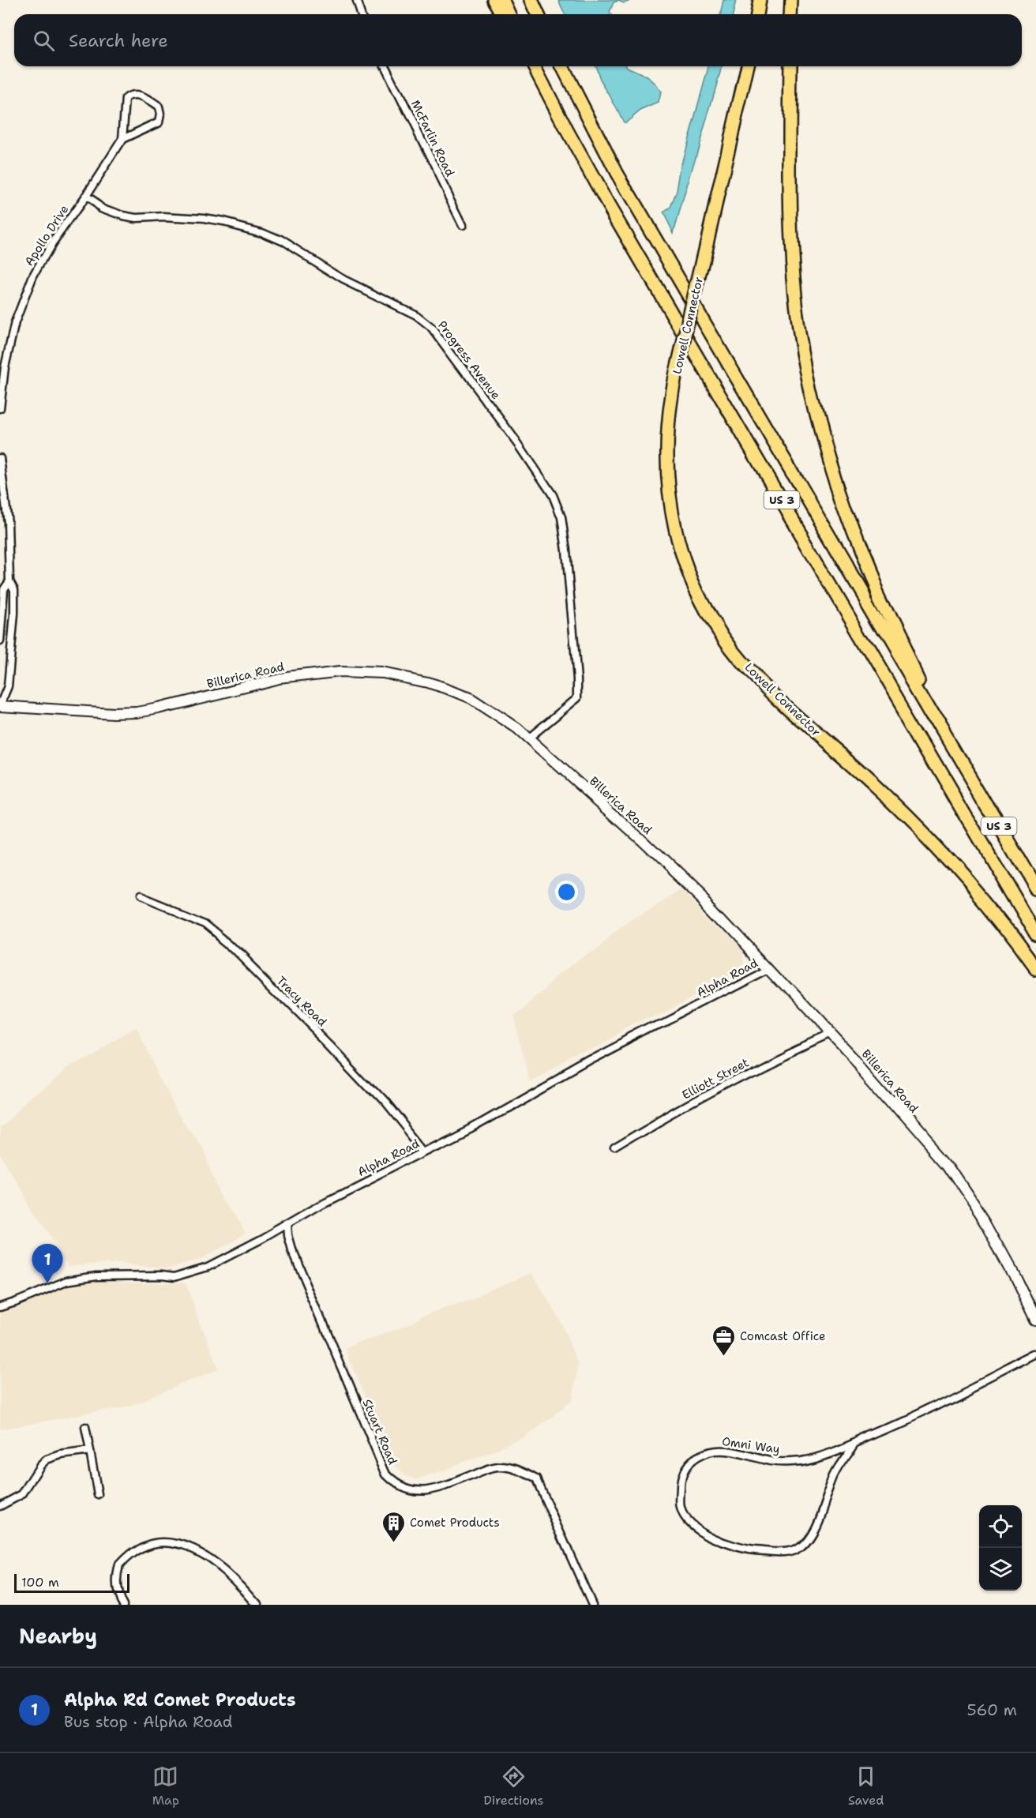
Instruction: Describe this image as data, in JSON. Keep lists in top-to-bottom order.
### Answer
{
  "streets": {
    "highway": ["Lowell Connector", "US 3"],
    "main road": ["Billerica Road"],
    "street": [
      "McFarlin Road",
      "Apollo Drive",
      "Progress Avenue",
      "Alpha Road",
      "Tracy Road",
      "Elliott Street",
      "Stuart Road",
      "Omni Way"
    ]
  },
  "crossings": [
    ["Apollo Drive", "Progress Avenue"],
    ["Progress Avenue", "Billerica Road"],
    ["Billerica Road", "Alpha Road"],
    ["Billerica Road", "Elliott Street"],
    ["Alpha Road", "Tracy Road"],
    ["Alpha Road", "Stuart Road"]
  ],
  "places": {
    "office": ["Comcast Office"],
    "building": ["Comet Products"]
  },
  "scale_bar": "100 m",
  "page": {
    "search": "Search here",
    "pins": "1",
    "scale": "100 m",
    "heading": "Nearby",
    "list": [
      {
        "mark": "1",
        "name": "Alpha Rd Comet Products",
        "note": "Bus stop · Alpha Road",
        "value": "560 m"
      }
    ],
    "nav": ["Map", "Directions", "Saved"]
  }
}
